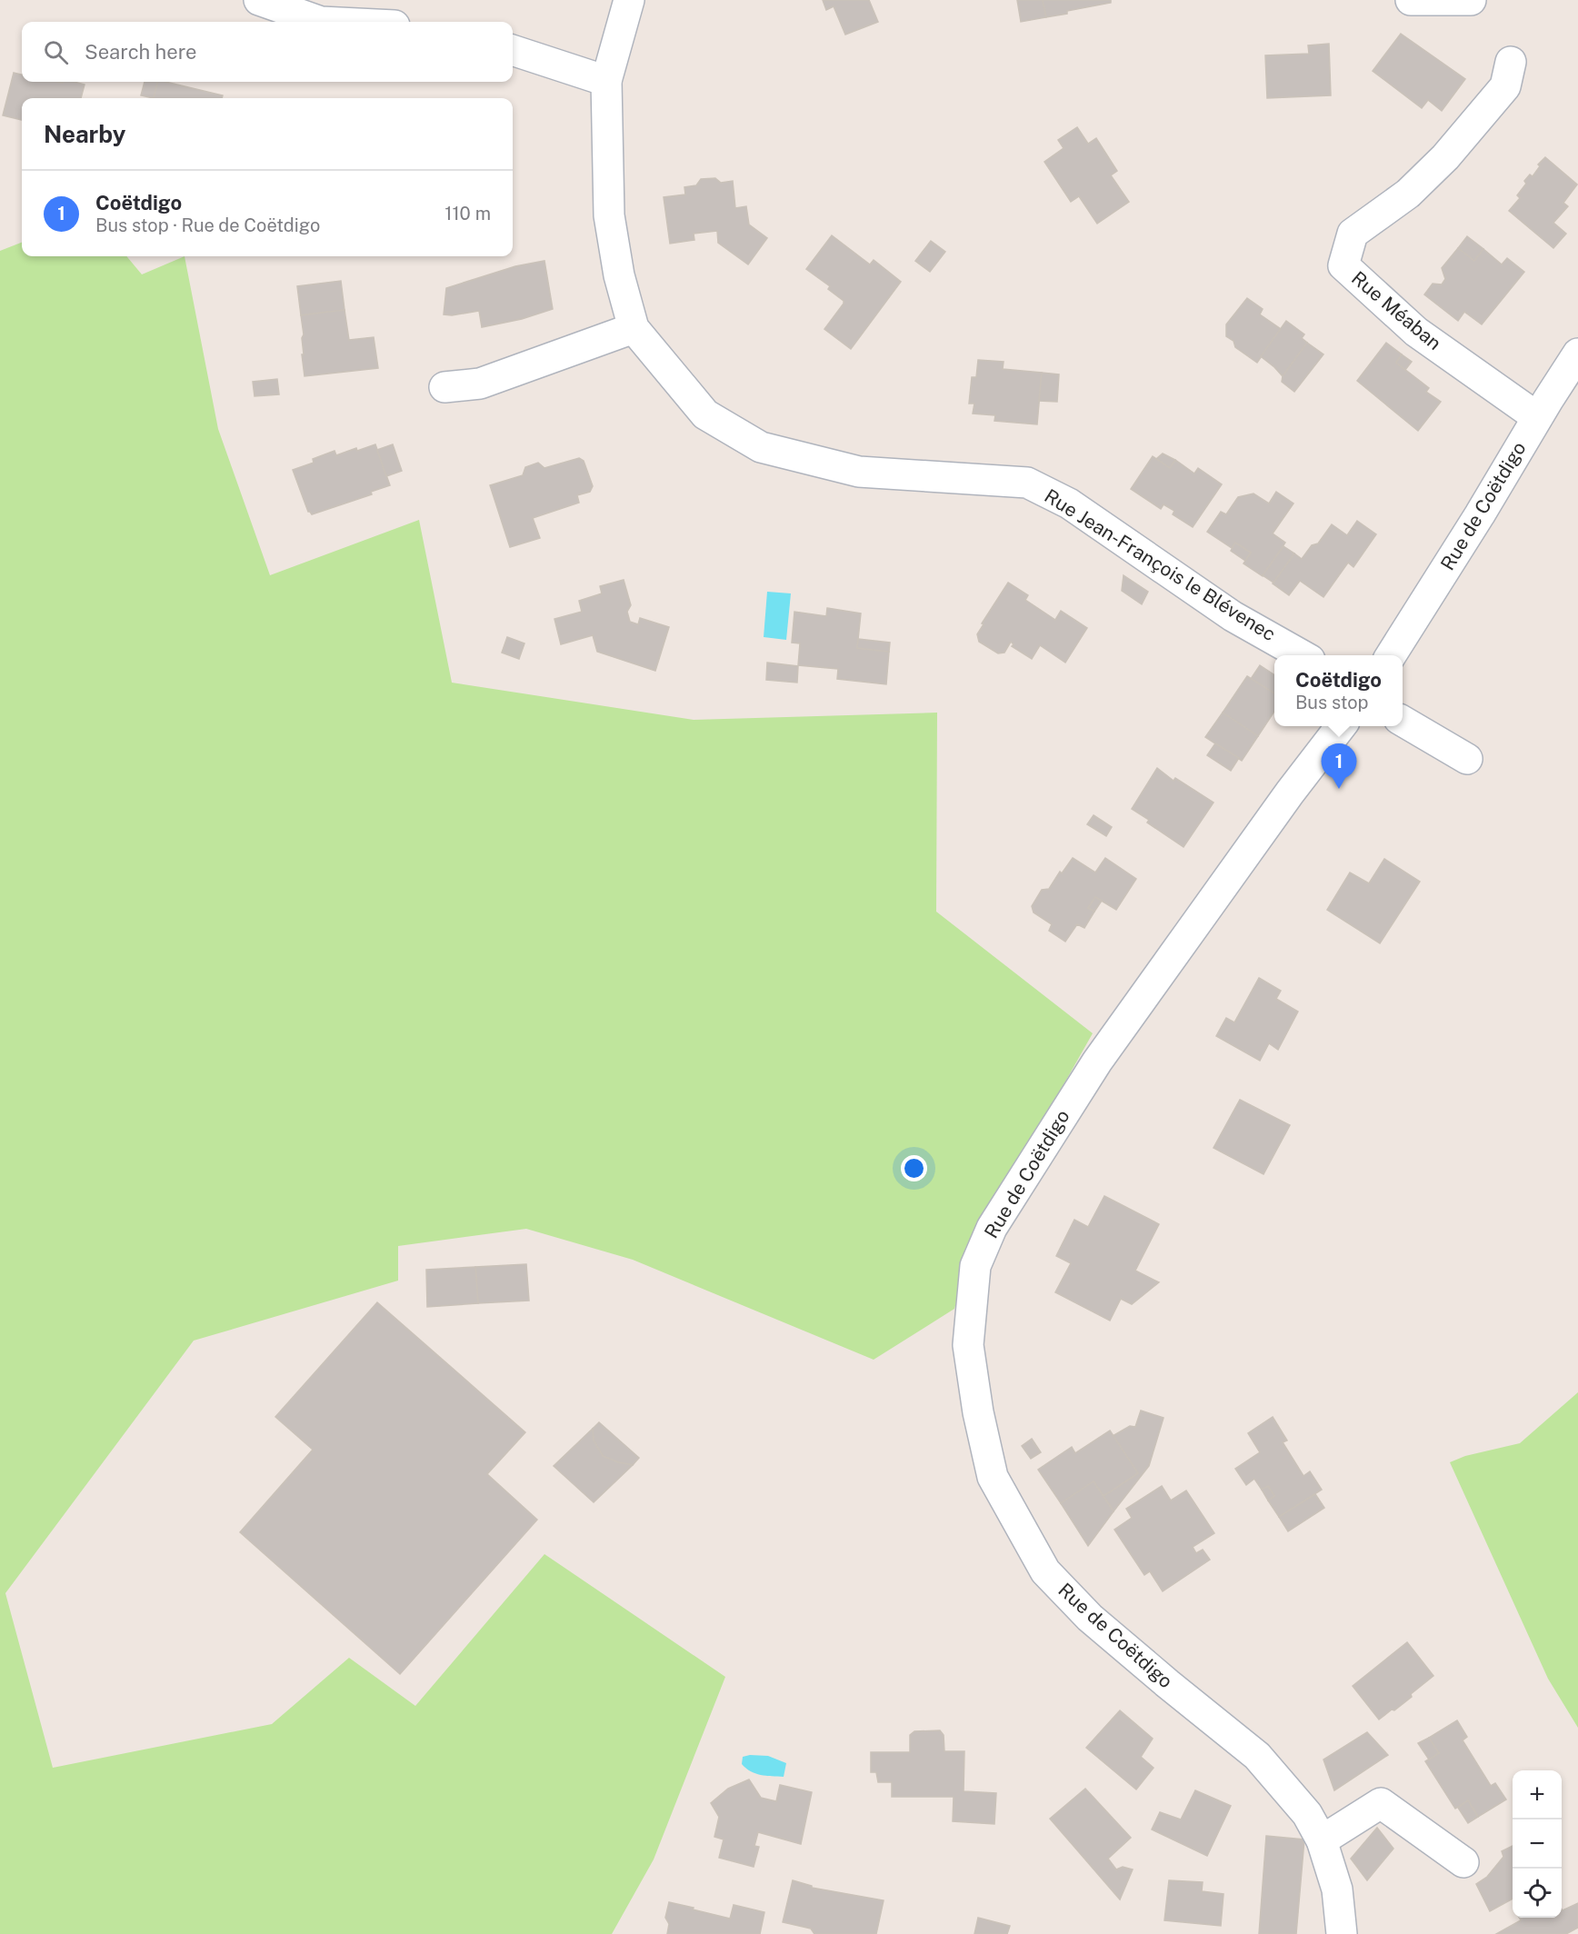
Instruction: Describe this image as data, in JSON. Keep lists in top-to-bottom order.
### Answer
{
  "streets": {
    "street": ["Rue Méaban", "Rue de Coëtdigo", "Rue Jean-François le Blévenec"]
  },
  "crossings": [
    ["Rue Méaban", "Rue de Coëtdigo"]
  ],
  "page": {
    "search": "Search here",
    "heading": "Nearby",
    "list": [
      {
        "mark": "1",
        "name": "Coëtdigo",
        "note": "Bus stop · Rue de Coëtdigo",
        "value": "110 m"
      }
    ],
    "popup": ["Coëtdigo", "Bus stop"],
    "pins": "1",
    "map_buttons": ["+", "−"]
  }
}
